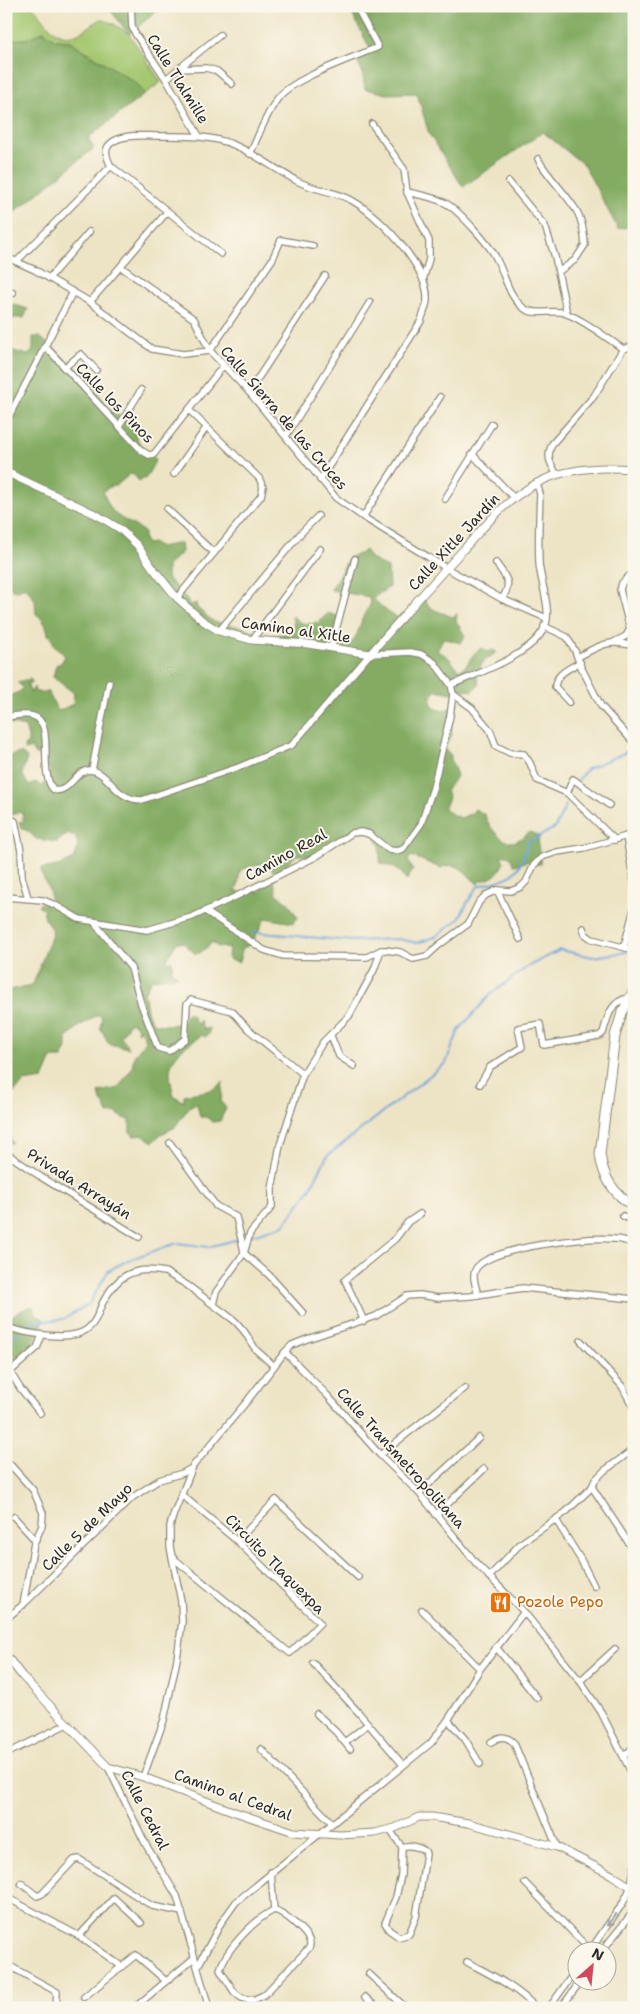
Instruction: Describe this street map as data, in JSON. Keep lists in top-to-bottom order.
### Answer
{
  "streets": {
    "street": [
      "Calle Tlalmille",
      "Calle los Pinos",
      "Calle Sierra de las Cruces",
      "Calle Xitle Jardín",
      "Camino al Xitle",
      "Camino Real",
      "Privada Arrayán",
      "Calle Transmetropolitana",
      "Calle 5 de Mayo",
      "Circuito Tlaquexpa",
      "Camino al Cedral",
      "Calle Cedral"
    ]
  },
  "crossings": [
    ["Calle los Pinos", "Calle Sierra de las Cruces"],
    ["Calle Sierra de las Cruces", "Calle Xitle Jardín"],
    ["Calle Xitle Jardín", "Camino al Xitle"],
    ["Calle Xitle Jardín", "Camino Real"],
    ["Camino al Xitle", "Camino Real"],
    ["Camino al Cedral", "Calle Cedral"]
  ],
  "places": {
    "restaurant": ["Pozole Pepo"]
  },
  "north": "top right"
}
